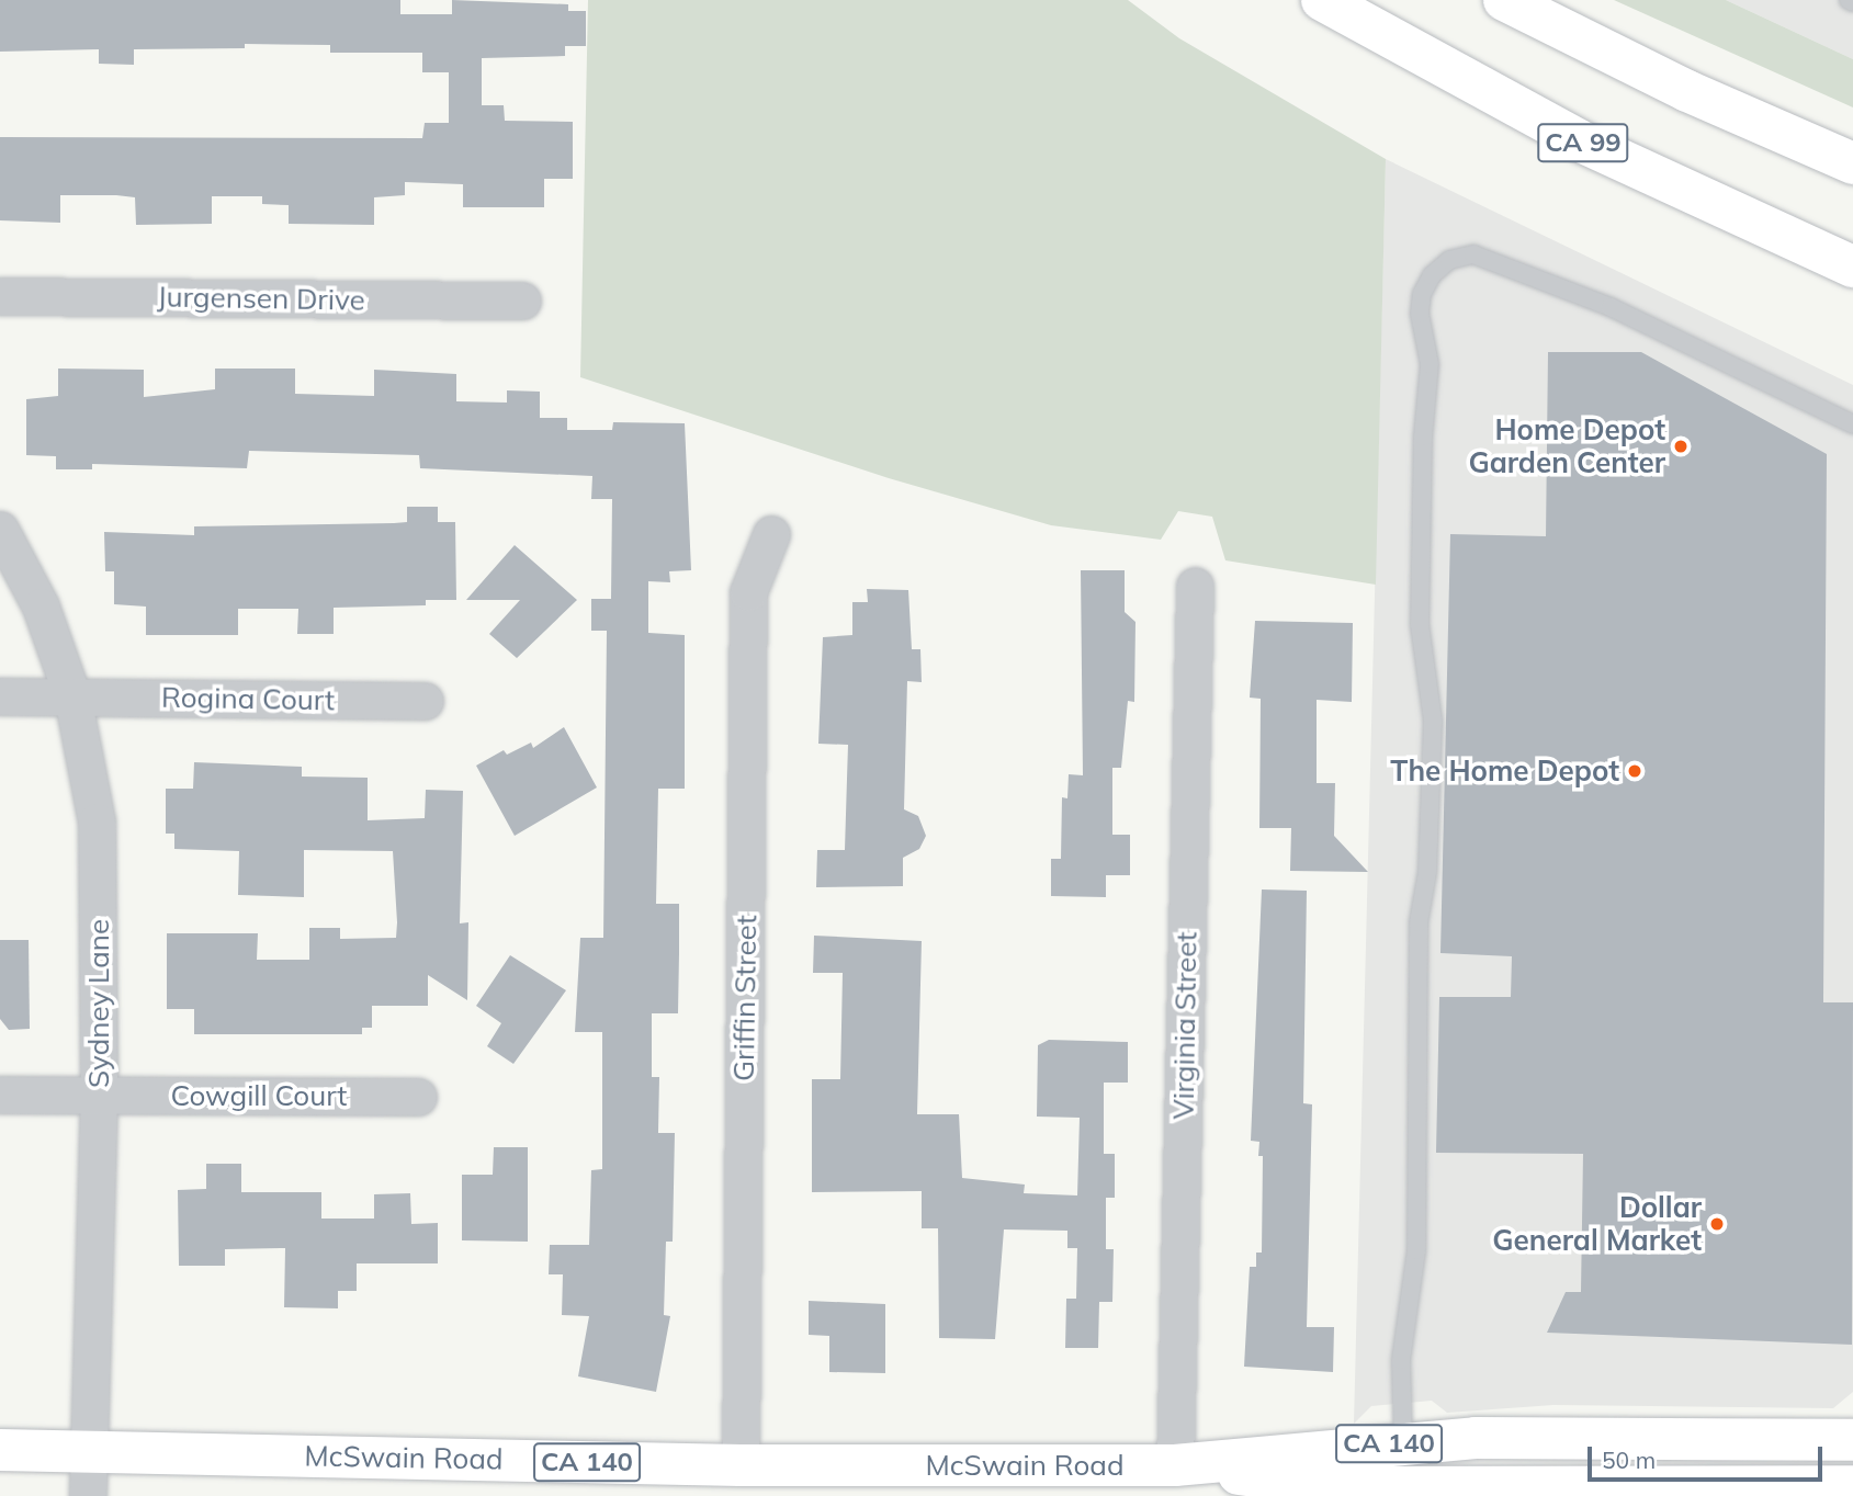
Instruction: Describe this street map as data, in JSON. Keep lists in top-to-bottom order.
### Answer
{
  "streets": {
    "main road": ["CA 99", "CA 140", "McSwain Road"],
    "street": [
      "Jurgensen Drive",
      "Rogina Court",
      "Griffin Street",
      "Sydney Lane",
      "Virginia Street",
      "Cowgill Court"
    ]
  },
  "crossings": [
    ["Rogina Court", "Sydney Lane"],
    ["Griffin Street", "McSwain Road"],
    ["Sydney Lane", "Cowgill Court"],
    ["Sydney Lane", "McSwain Road"],
    ["Virginia Street", "McSwain Road"]
  ],
  "places": ["Home Depot Garden Center", "The Home Depot", "Dollar General Market"],
  "scale_bar": "50 m"
}
